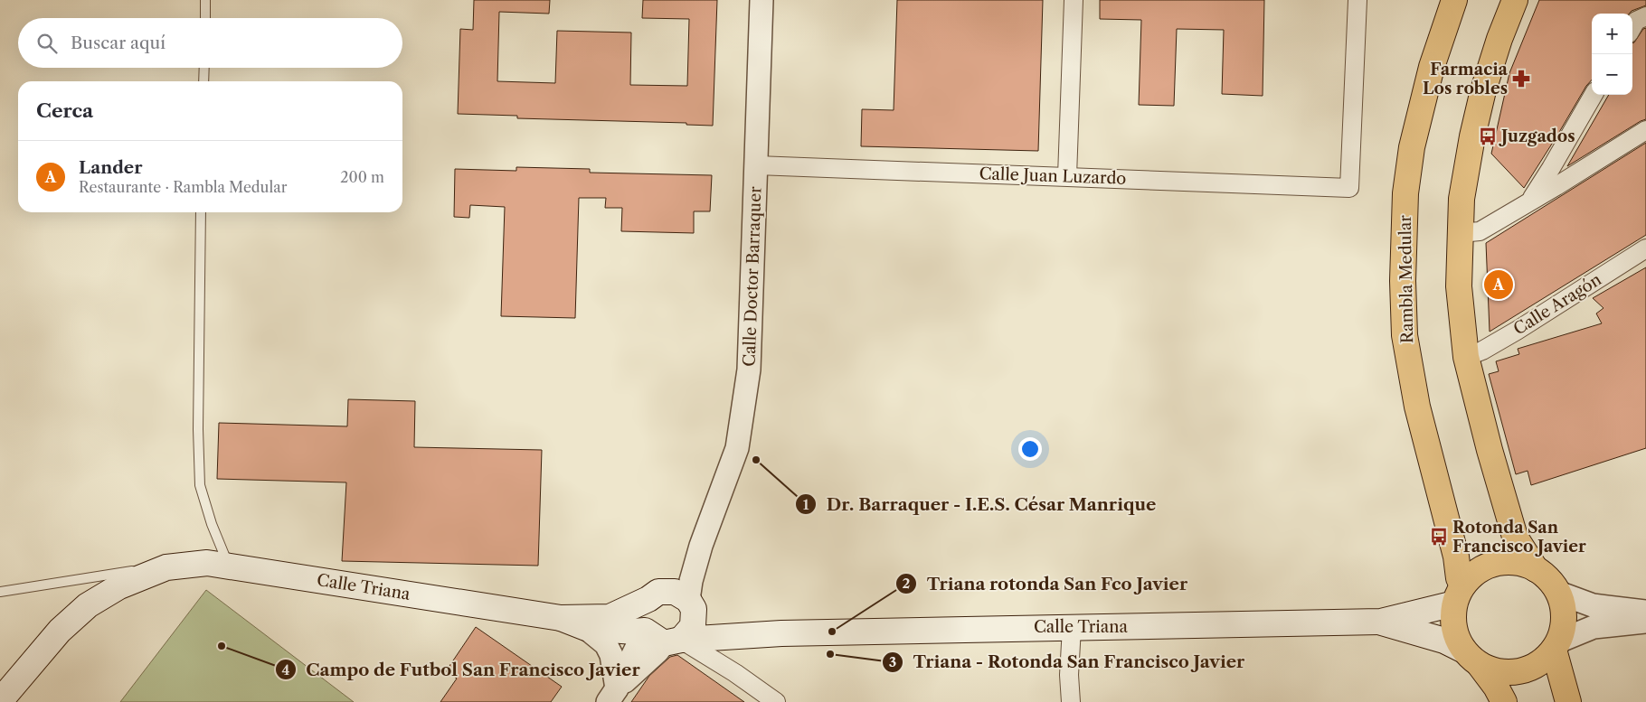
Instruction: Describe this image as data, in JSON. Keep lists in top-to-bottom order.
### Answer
{
  "streets": {
    "main road": ["Rambla Medular", "Calle Triana"],
    "street": ["Calle Juan Luzardo", "Calle Doctor Barraquer", "Calle Aragón"]
  },
  "crossings": [
    ["Calle Juan Luzardo", "Calle Doctor Barraquer"],
    ["Calle Doctor Barraquer", "Calle Triana"],
    ["Rambla Medular", "Calle Triana"]
  ],
  "places": {
    "pharmacy": ["Farmacia Los robles"],
    "bus stop": ["Juzgados", "Rotonda San Francisco Javier"],
    "other": [
      "Dr. Barraquer - I.E.S. César Manrique",
      "Triana rotonda San Fco Javier",
      "Campo de Futbol San Francisco Javier",
      "Triana - Rotonda San Francisco Javier"
    ]
  },
  "page": {
    "map_buttons": ["+", "−"],
    "search": "Buscar aquí",
    "heading": "Cerca",
    "list": [
      {
        "mark": "A",
        "name": "Lander",
        "note": "Restaurante · Rambla Medular",
        "value": "200 m"
      }
    ],
    "pins": "A"
  }
}
